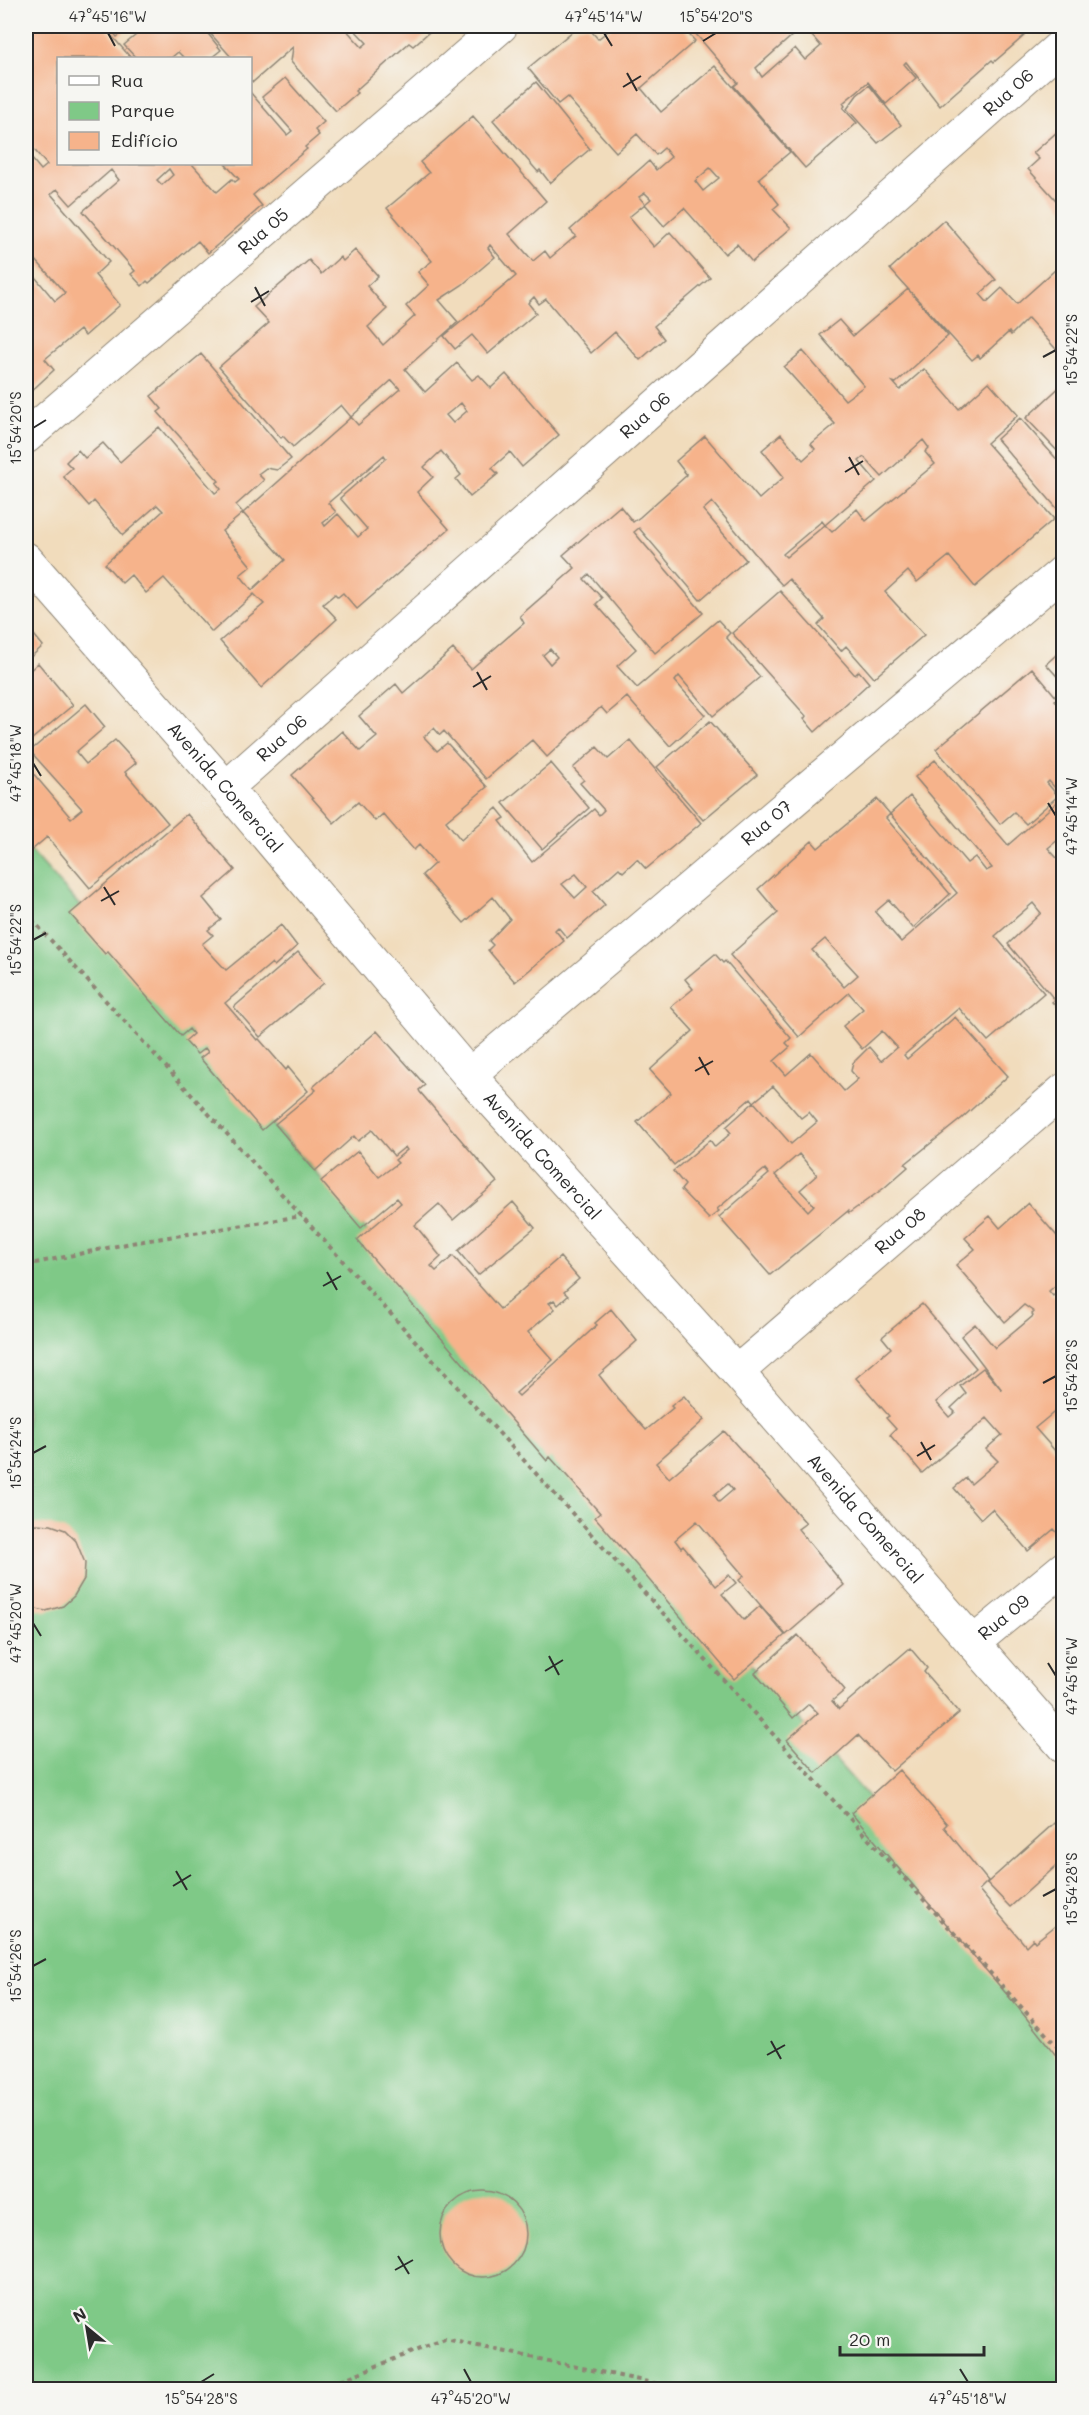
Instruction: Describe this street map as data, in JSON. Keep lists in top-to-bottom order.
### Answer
{
  "streets": {
    "street": [
      "Rua 06",
      "Rua 05",
      "Avenida Comercial",
      "Rua 07",
      "Rua 08",
      "Rua 09"
    ]
  },
  "crossings": [
    ["Rua 06", "Avenida Comercial"],
    ["Avenida Comercial", "Rua 07"],
    ["Avenida Comercial", "Rua 08"],
    ["Avenida Comercial", "Rua 09"]
  ],
  "legend": ["Rua", "Parque", "Edifício"],
  "scale_bar": "20 m",
  "north": "top left",
  "coordinates": [
    "47°45'16\"W",
    "47°45'14\"W",
    "15°54'20\"S",
    "15°54'22\"S",
    "47°45'18\"W",
    "15°54'26\"S",
    "15°54'24\"S",
    "47°45'20\"W",
    "15°54'28\"S"
  ]
}
